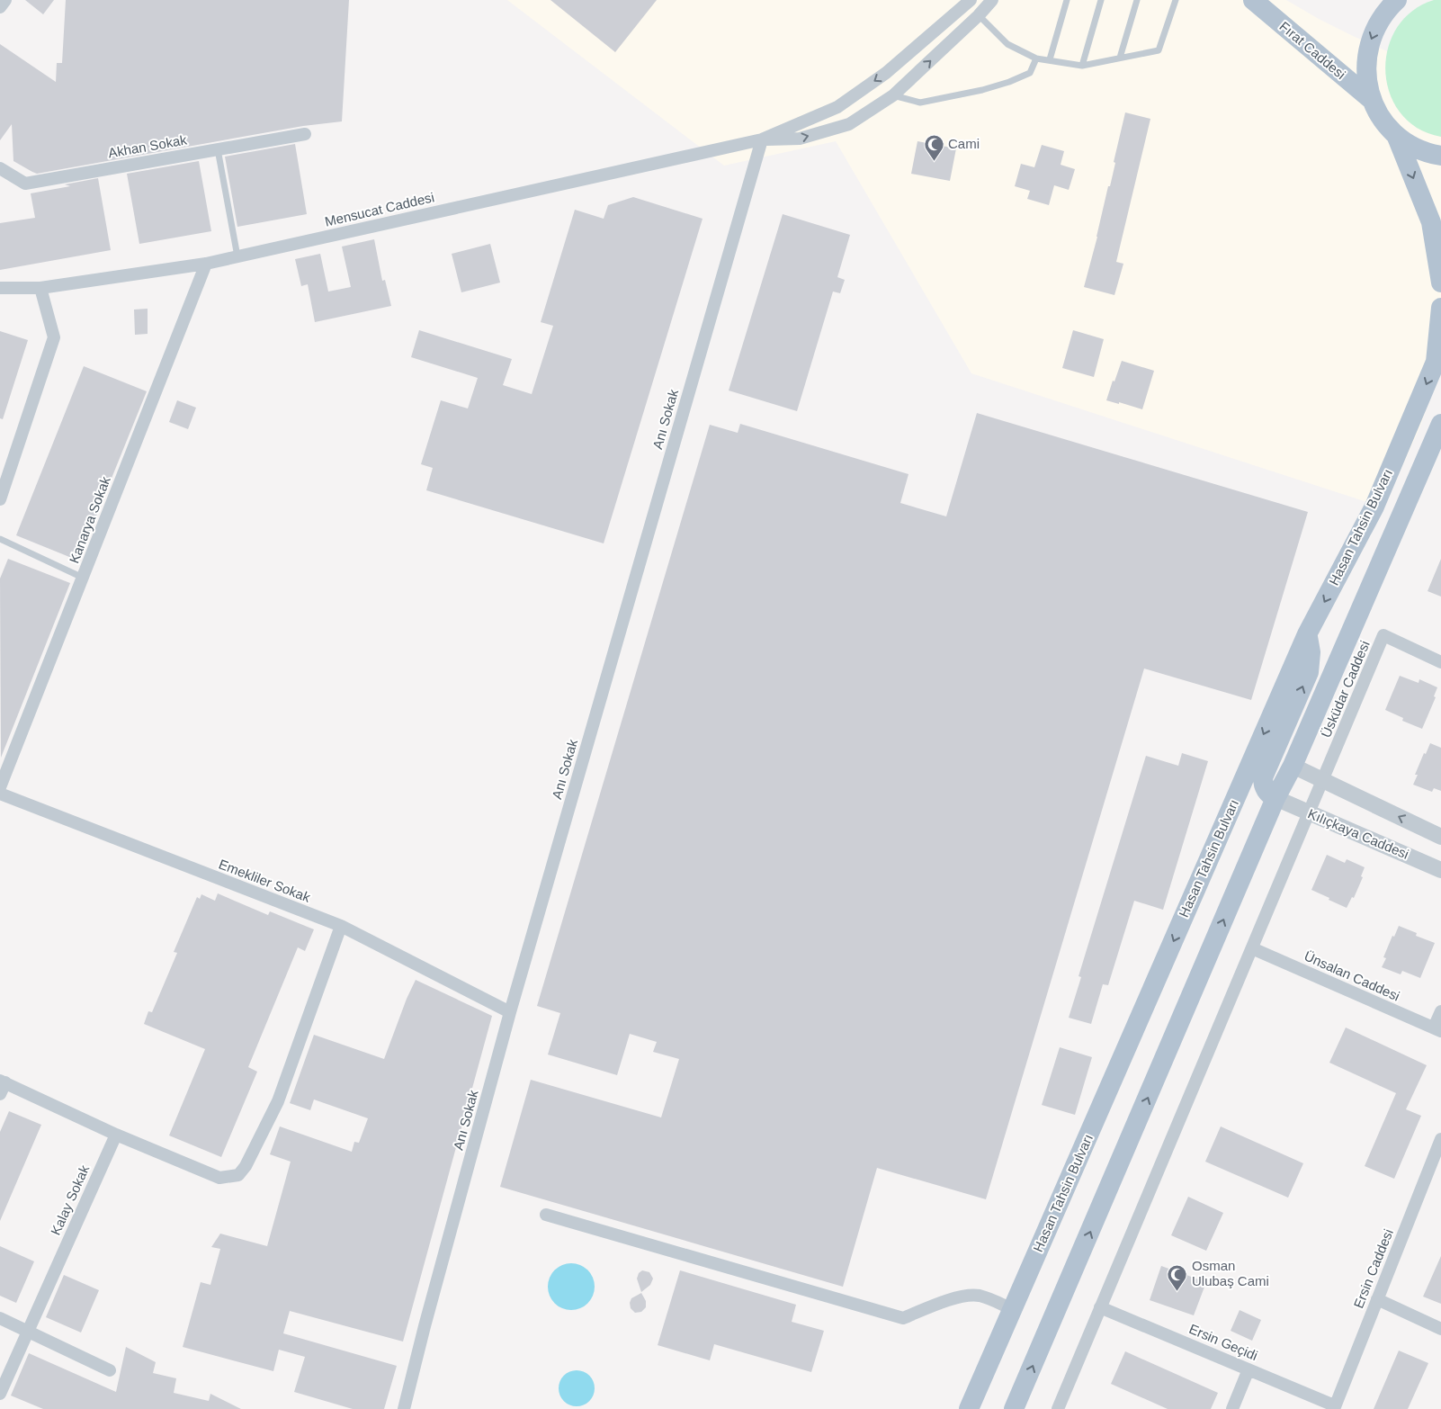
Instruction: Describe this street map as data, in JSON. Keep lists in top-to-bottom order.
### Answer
{
  "streets": {
    "main road": ["Fırat Caddesi", "Hasan Tahsin Bulvarı"],
    "street": [
      "Akhan Sokak",
      "Mensucat Caddesi",
      "Anı Sokak",
      "Kanarya Sokak",
      "Üsküdar Caddesi",
      "Kılıçkaya Caddesi",
      "Emekliler Sokak",
      "Ünsalan Caddesi",
      "Kalay Sokak",
      "Ersin Caddesi",
      "Ersin Geçidi"
    ]
  },
  "crossings": [
    ["Mensucat Caddesi", "Anı Sokak"],
    ["Mensucat Caddesi", "Kanarya Sokak"],
    ["Anı Sokak", "Emekliler Sokak"],
    ["Üsküdar Caddesi", "Kılıçkaya Caddesi"],
    ["Üsküdar Caddesi", "Ünsalan Caddesi"],
    ["Üsküdar Caddesi", "Ersin Geçidi"],
    ["Ersin Caddesi", "Ersin Geçidi"]
  ],
  "places": {
    "mosque": ["Cami", "Osman Ulubaş Cami"]
  }
}
